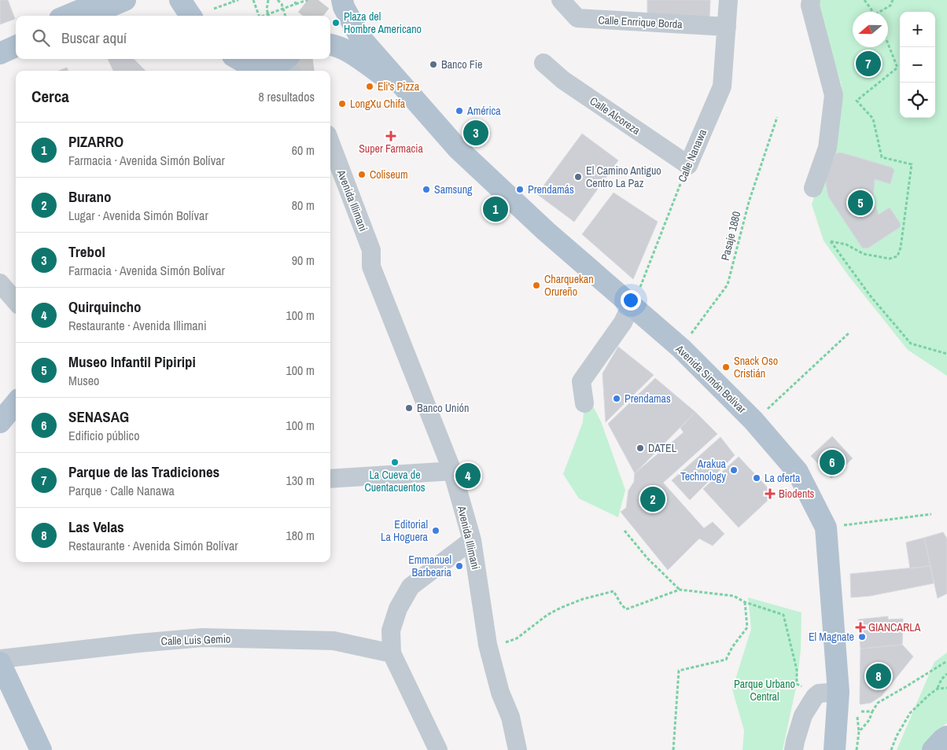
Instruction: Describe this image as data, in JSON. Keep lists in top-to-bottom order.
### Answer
{
  "streets": {
    "main road": ["Avenida Simón Bolívar"],
    "street": [
      "Calle Enrrique Borda",
      "Calle Alcoreza",
      "Calle Nanawa",
      "Avenida Illimani",
      "Calle Luis Gemio"
    ],
    "path": ["Pasaje 1880"]
  },
  "crossings": [
    ["Calle Enrrique Borda", "Calle Nanawa"],
    ["Calle Alcoreza", "Calle Nanawa"],
    ["Calle Nanawa", "Avenida Simón Bolívar"],
    ["Pasaje 1880", "Avenida Simón Bolívar"]
  ],
  "parks": ["Parque Urbano Central"],
  "places": {
    "other": [
      "Plaza del Hombre Americano",
      "Banco Fie",
      "Eli's Pizza",
      "LongXu Chifa",
      "América",
      "Coliseum",
      "El Camino Antiguo Centro La Paz",
      "Samsung",
      "Prendamás",
      "Charquekan Orureño",
      "Snack Oso Cristián",
      "Prendamas",
      "Banco Unión",
      "DATEL",
      "La Cueva de Cuentacuentos",
      "Arakua Technology",
      "La oferta",
      "Editorial La Hoguera",
      "Emmanuel Barbearia",
      "El Magnate"
    ],
    "health": ["Super Farmacia", "Biodents", "GIANCARLA"]
  },
  "north": "left",
  "page": {
    "map_buttons": ["+", "−"],
    "search": "Buscar aquí",
    "pins": [
      "7",
      "3",
      "5",
      "1",
      "6",
      "4",
      "2",
      "8"
    ],
    "heading": ["Cerca", "8 resultados"],
    "list": [
      {
        "mark": "1",
        "name": "PIZARRO",
        "note": "Farmacia · Avenida Simón Bolívar",
        "value": "60 m"
      },
      {
        "mark": "2",
        "name": "Burano",
        "note": "Lugar · Avenida Simón Bolívar",
        "value": "80 m"
      },
      {
        "mark": "3",
        "name": "Trebol",
        "note": "Farmacia · Avenida Simón Bolívar",
        "value": "90 m"
      },
      {
        "mark": "4",
        "name": "Quirquincho",
        "note": "Restaurante · Avenida Illimani",
        "value": "100 m"
      },
      {
        "mark": "5",
        "name": "Museo Infantil Pipiripi",
        "note": "Museo",
        "value": "100 m"
      },
      {
        "mark": "6",
        "name": "SENASAG",
        "note": "Edificio público",
        "value": "100 m"
      },
      {
        "mark": "7",
        "name": "Parque de las Tradiciones",
        "note": "Parque · Calle Nanawa",
        "value": "130 m"
      },
      {
        "mark": "8",
        "name": "Las Velas",
        "note": "Restaurante · Avenida Simón Bolívar",
        "value": "180 m"
      }
    ]
  }
}
